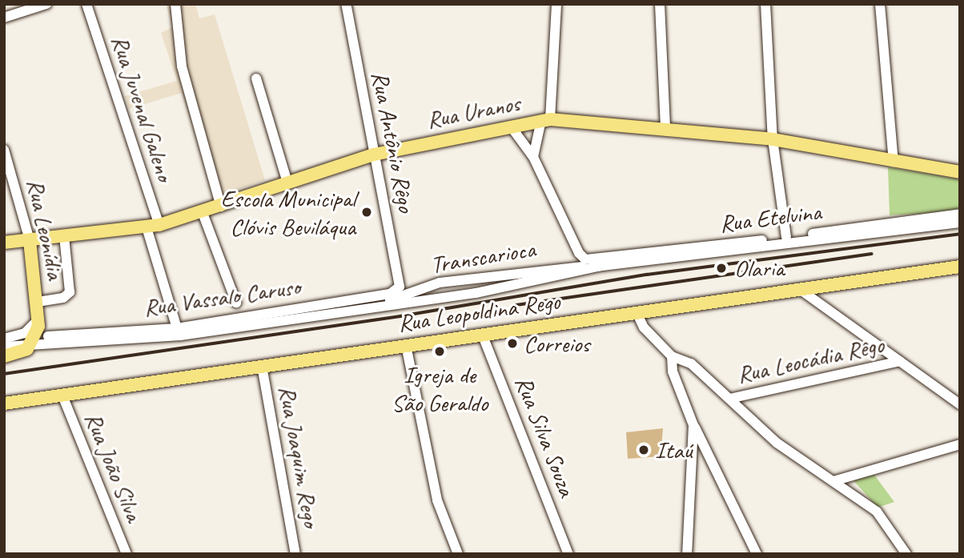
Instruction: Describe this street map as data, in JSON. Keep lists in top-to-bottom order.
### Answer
{
  "streets": {
    "main road": ["Rua Uranos", "Rua Leonídia", "Rua Leopoldina Rego"],
    "street": [
      "Rua Juvenal Galeno",
      "Rua Antônio Rêgo",
      "Rua Etelvina",
      "Transcarioca",
      "Rua Vassalo Caruso",
      "Rua Leocádia Rêgo",
      "Rua Silva Souza",
      "Rua Joaquim Rego",
      "Rua João Silva"
    ]
  },
  "crossings": [
    ["Rua Juvenal Galeno", "Rua Uranos"],
    ["Rua Juvenal Galeno", "Rua Vassalo Caruso"],
    ["Rua Uranos", "Rua Antônio Rêgo"],
    ["Rua Uranos", "Rua Leonídia"],
    ["Rua Antônio Rêgo", "Rua Vassalo Caruso"],
    ["Rua Leonídia", "Transcarioca"],
    ["Rua Leopoldina Rego", "Rua Silva Souza"],
    ["Rua Leopoldina Rego", "Rua Joaquim Rego"],
    ["Rua Leopoldina Rego", "Rua João Silva"]
  ],
  "places": [
    "Escola Municipal Clóvis Beviláqua",
    "Olaria",
    "Correios",
    "Igreja de São Geraldo",
    "Itaú"
  ]
}
